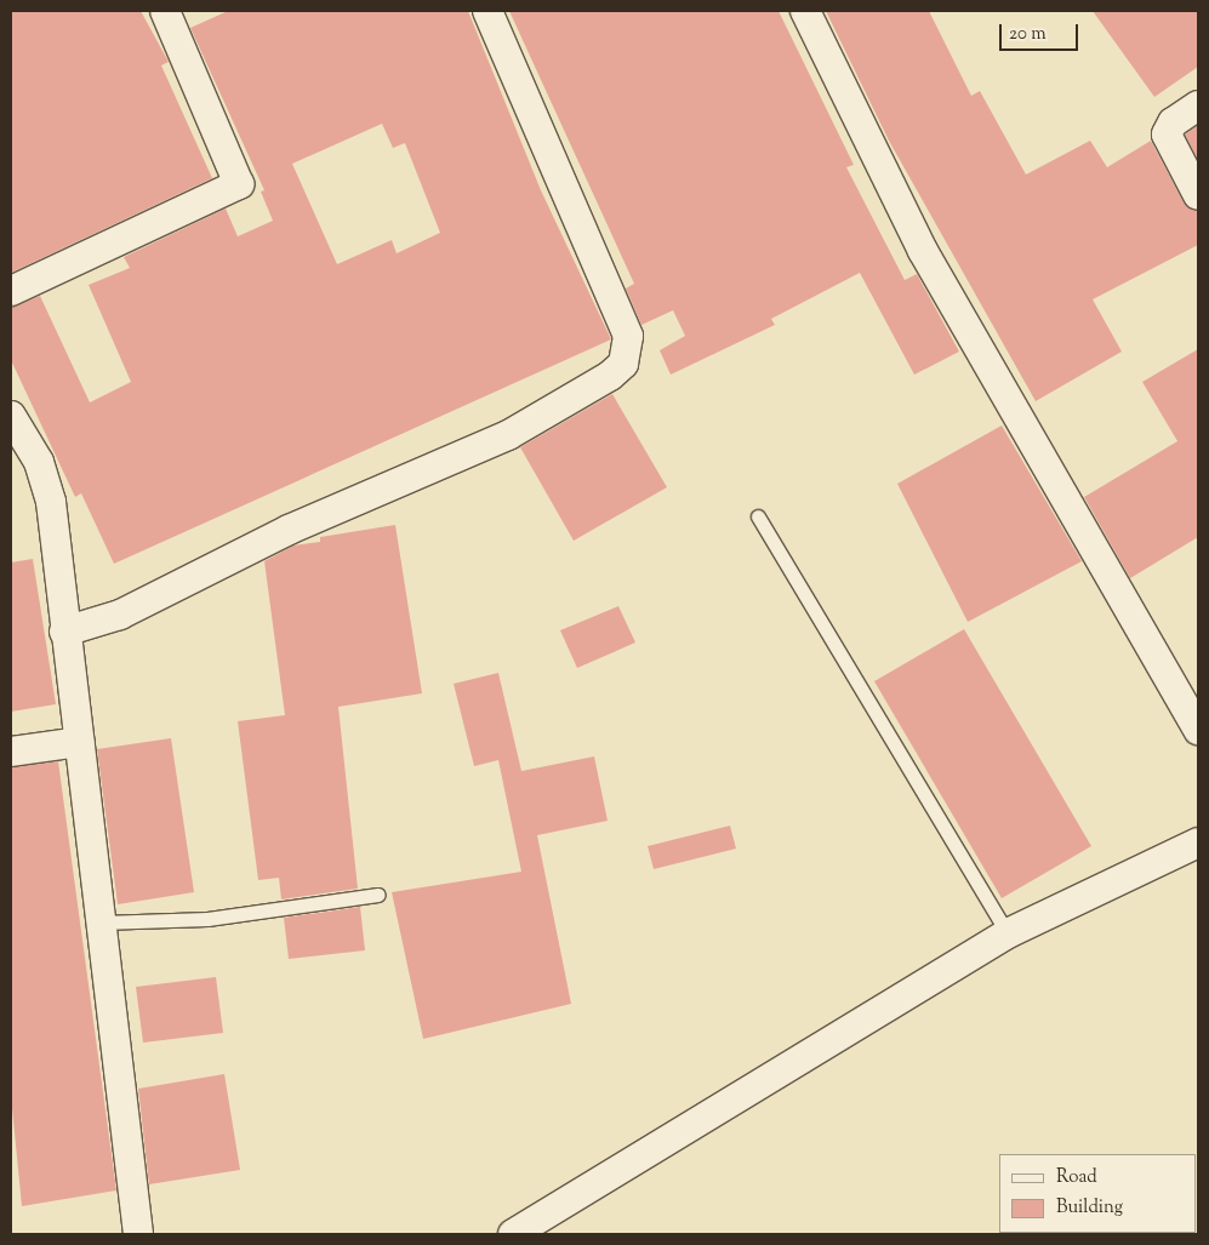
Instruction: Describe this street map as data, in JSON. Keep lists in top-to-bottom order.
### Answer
{
  "legend": ["Road", "Building"],
  "scale_bar": "20 m"
}
